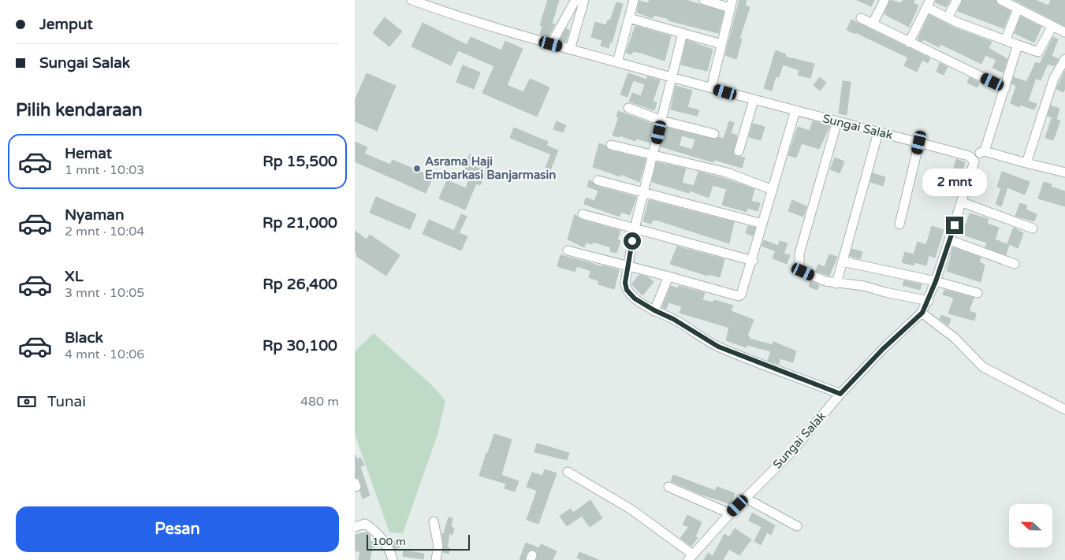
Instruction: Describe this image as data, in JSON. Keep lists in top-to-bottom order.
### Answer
{
  "streets": {
    "street": ["Sungai Salak"]
  },
  "places": ["Asrama Haji Embarkasi Banjarmasin"],
  "scale_bar": "100 m",
  "north": "left",
  "page": {
    "banner": ["Jemput", "Sungai Salak"],
    "heading": "Pilih kendaraan",
    "list": [
      {
        "name": "Hemat",
        "note": "1 mnt · 10:03",
        "value": "Rp 15,500"
      },
      {
        "name": "Nyaman",
        "note": "2 mnt · 10:04",
        "value": "Rp 21,000"
      },
      {
        "name": "XL",
        "note": "3 mnt · 10:05",
        "value": "Rp 26,400"
      },
      {
        "name": "Black",
        "note": "4 mnt · 10:06",
        "value": "Rp 30,100"
      }
    ],
    "bubble": "2 mnt",
    "pay": ["Tunai", "480 m"],
    "buttons": "Pesan",
    "scale": "100 m"
  }
}
